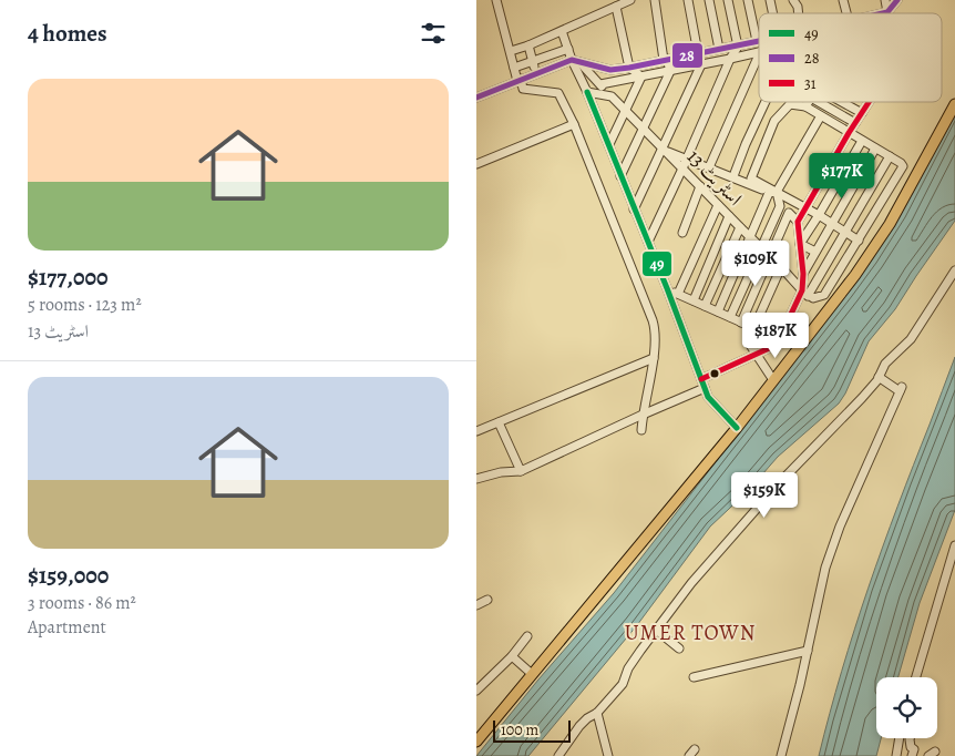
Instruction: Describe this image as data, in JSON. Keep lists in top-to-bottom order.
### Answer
{
  "streets": {
    "street": ["اسٹریٹ 13"]
  },
  "districts": ["UMER TOWN"],
  "lines": ["transit line 28", "transit line 49", "transit line 31"],
  "legend": ["49", "28", "31"],
  "scale_bar": "100 m",
  "page": {
    "heading": "4 homes",
    "list": [
      {
        "name": "$177,000",
        "note": "5 rooms · 123 m² · اسٹریٹ 13"
      },
      {
        "name": "$159,000",
        "note": "3 rooms · 86 m² · Apartment"
      }
    ],
    "price": [
      "$177K",
      "$109K",
      "$187K",
      "$159K"
    ],
    "scale": "100 m"
  }
}
